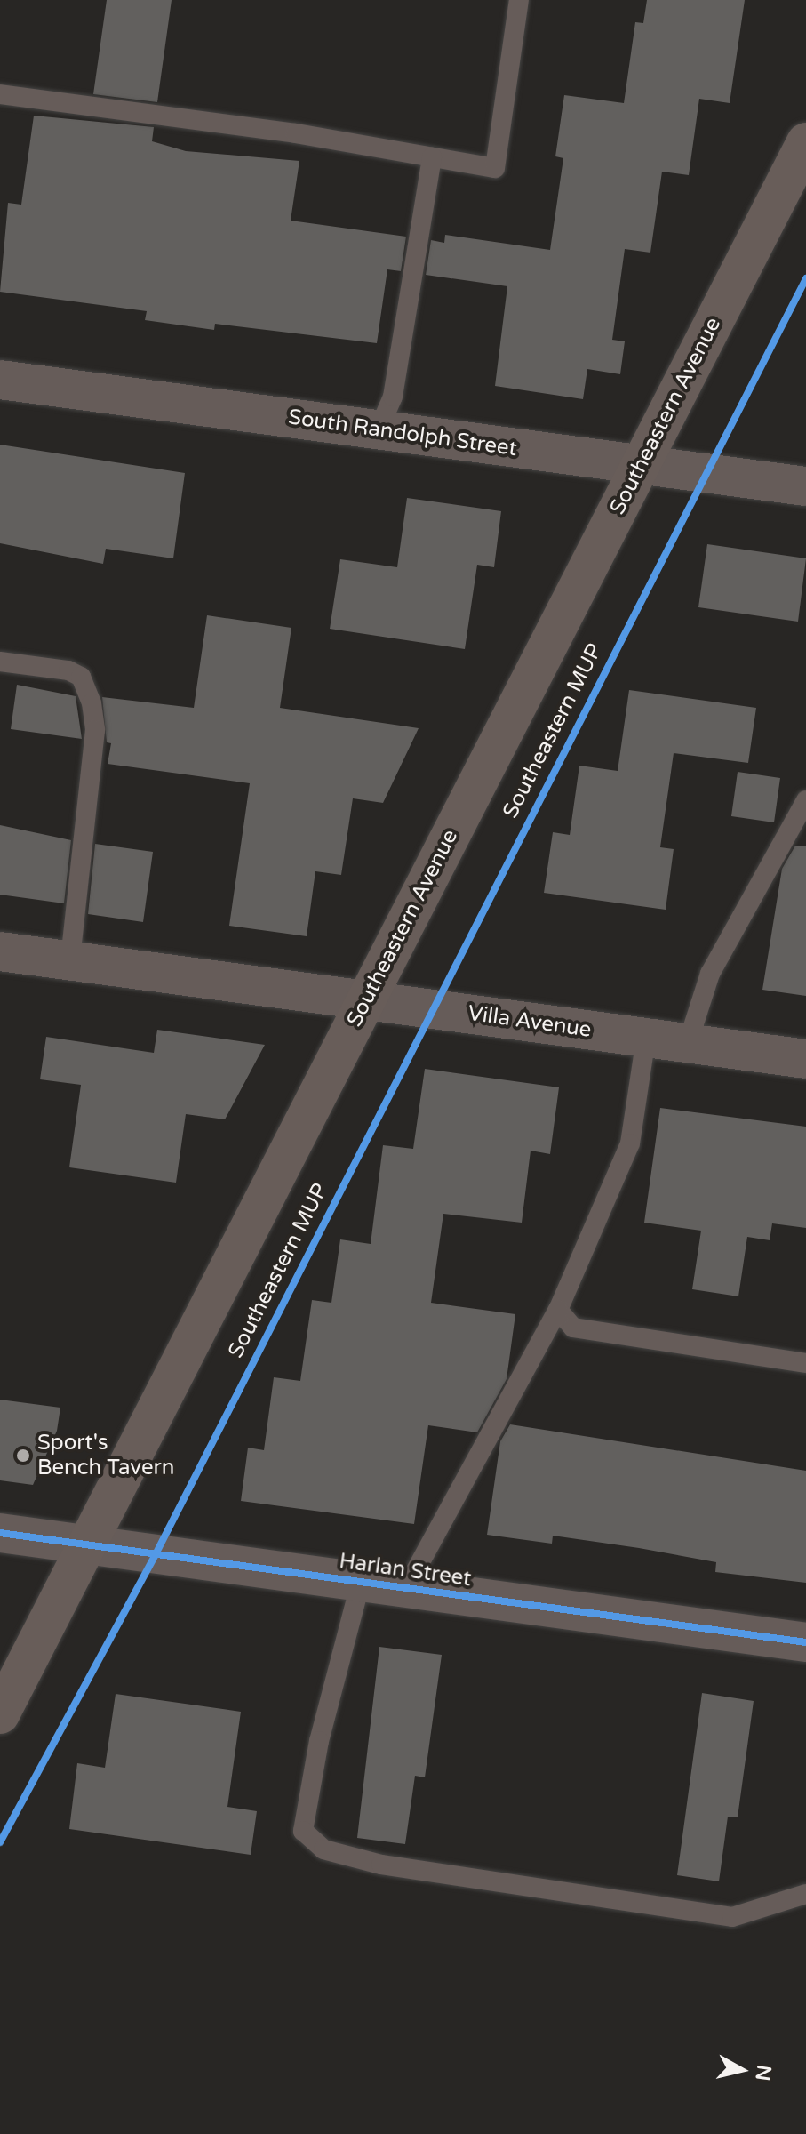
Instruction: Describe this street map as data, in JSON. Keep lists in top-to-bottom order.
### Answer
{
  "streets": {
    "main road": ["Southeastern Avenue"],
    "street": ["South Randolph Street", "Villa Avenue", "Harlan Street"],
    "cycle path": ["Southeastern MUP"]
  },
  "crossings": [
    ["Southeastern Avenue", "South Randolph Street"],
    ["Southeastern Avenue", "Villa Avenue"],
    ["Southeastern Avenue", "Harlan Street"]
  ],
  "places": ["Sport's Bench Tavern"],
  "north": "right"
}
